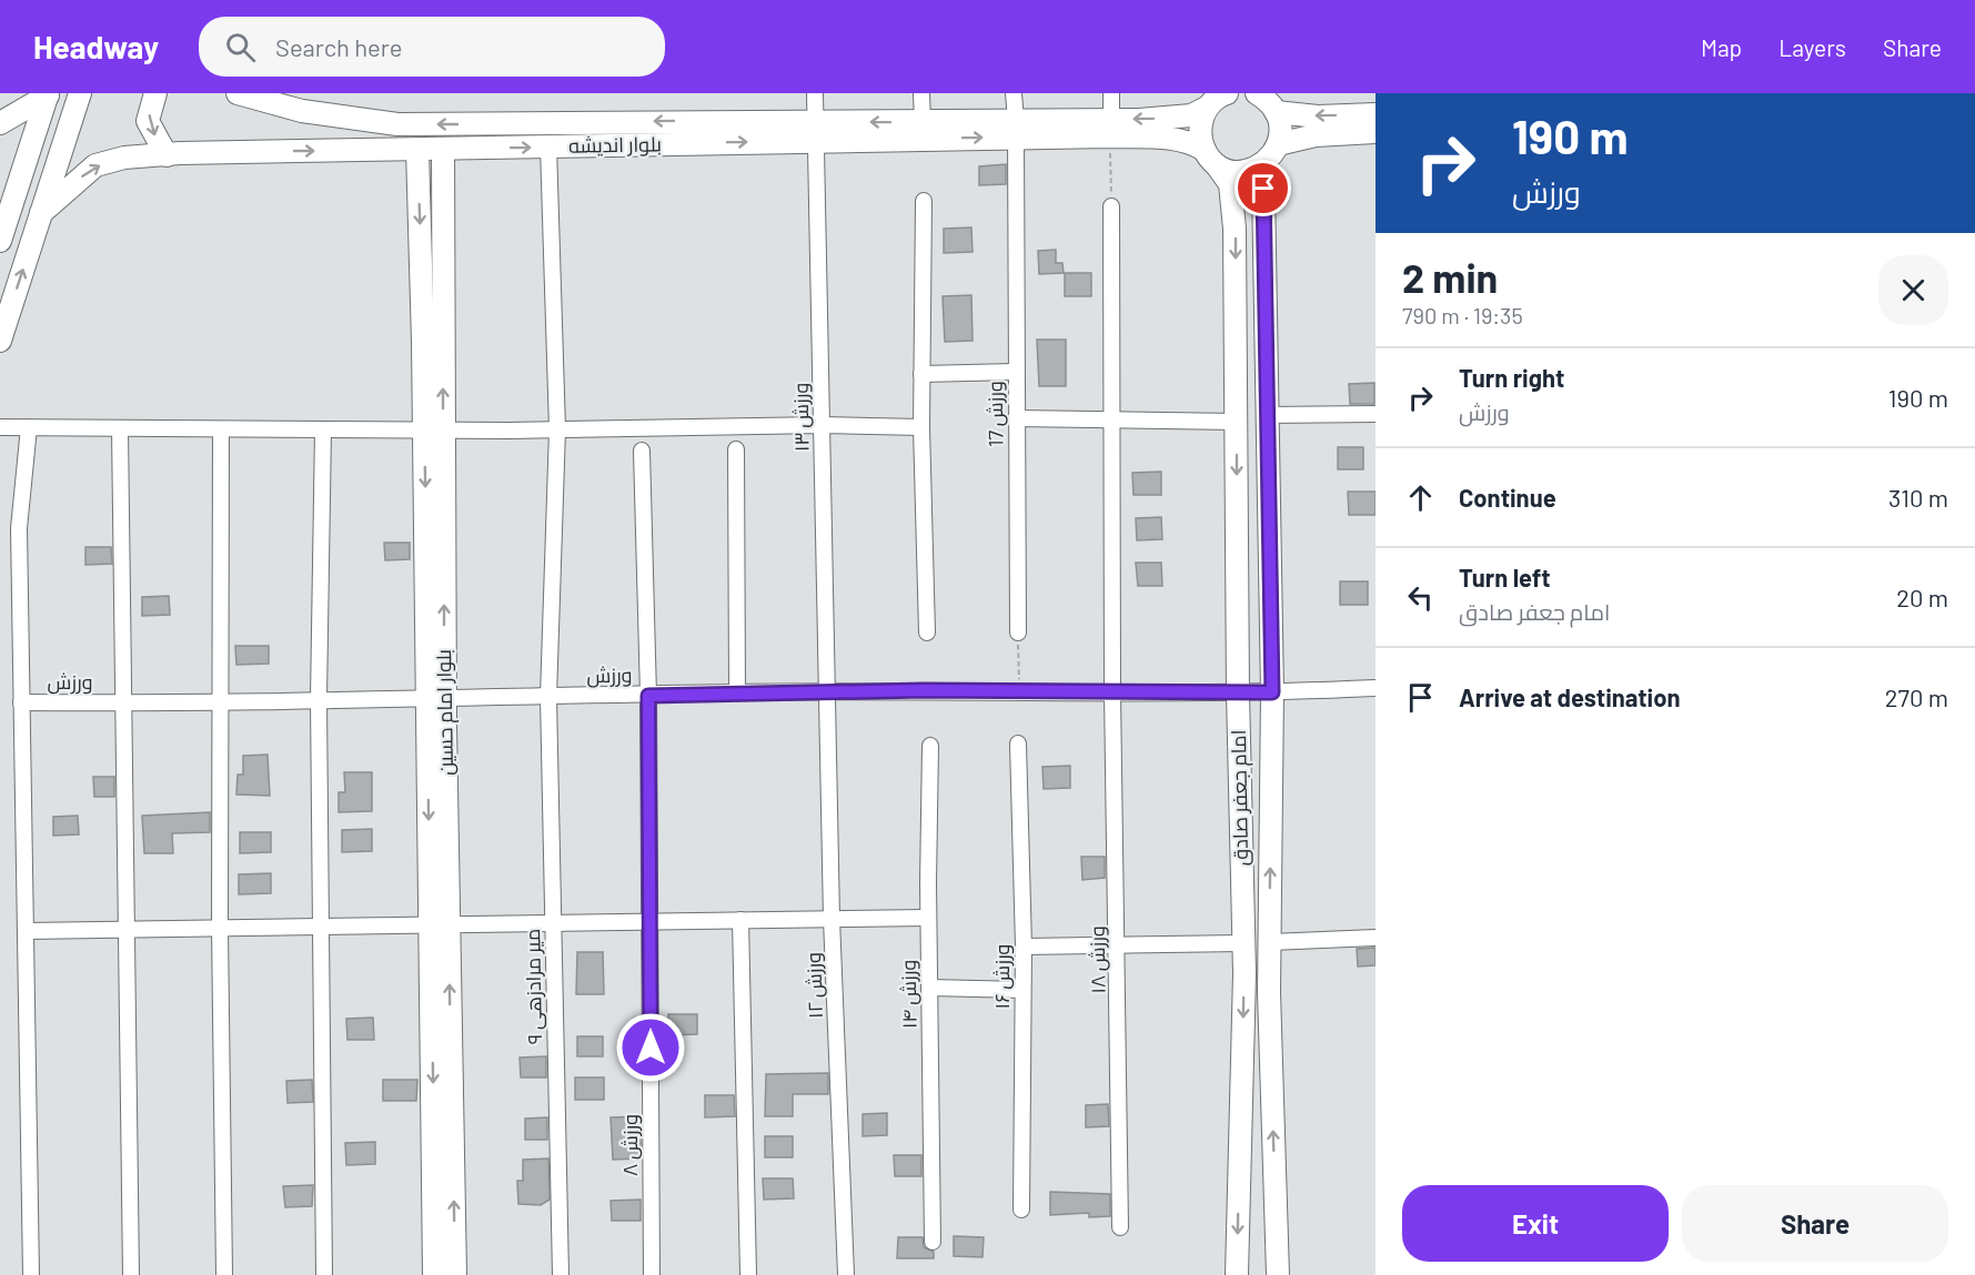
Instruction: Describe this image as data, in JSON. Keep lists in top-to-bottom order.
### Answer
{
  "streets": {
    "street": [
      "بلوار اندیشه",
      "ورزش 17",
      "ورزش ۱۳",
      "ورزش",
      "بلوار امام حسین",
      "امام جعفر صادق",
      "ورزش ۱۸",
      "ورزش ۱۶",
      "ورزش ۱۲",
      "میر مرادزهی ۹",
      "ورزش ۱۴",
      "ورزش ۸"
    ]
  },
  "crossings": [
    ["بلوار اندیشه", "ورزش 17"],
    ["بلوار اندیشه", "ورزش ۱۳"],
    ["بلوار اندیشه", "بلوار امام حسین"],
    ["بلوار اندیشه", "امام جعفر صادق"],
    ["بلوار اندیشه", "میر مرادزهی ۹"],
    ["ورزش ۱۳", "ورزش"],
    ["ورزش ۱۳", "ورزش ۱۲"],
    ["ورزش", "بلوار امام حسین"],
    ["ورزش", "امام جعفر صادق"],
    ["ورزش", "ورزش ۱۸"],
    ["ورزش", "ورزش ۱۲"],
    ["ورزش", "میر مرادزهی ۹"],
    ["ورزش", "ورزش ۸"]
  ],
  "page": {
    "header": "Headway",
    "search": "Search here",
    "nav": ["Map", "Layers", "Share"],
    "turn": ["190 m", "ورزش"],
    "heading": ["2 min", "790 m · 19:35"],
    "list": [
      {
        "name": "Turn right",
        "note": "ورزش",
        "value": "190 m"
      },
      {
        "name": "Continue",
        "value": "310 m"
      },
      {
        "name": "Turn left",
        "note": "امام جعفر صادق",
        "value": "20 m"
      },
      {
        "name": "Arrive at destination",
        "value": "270 m"
      }
    ],
    "buttons": ["Exit", "Share"]
  }
}
